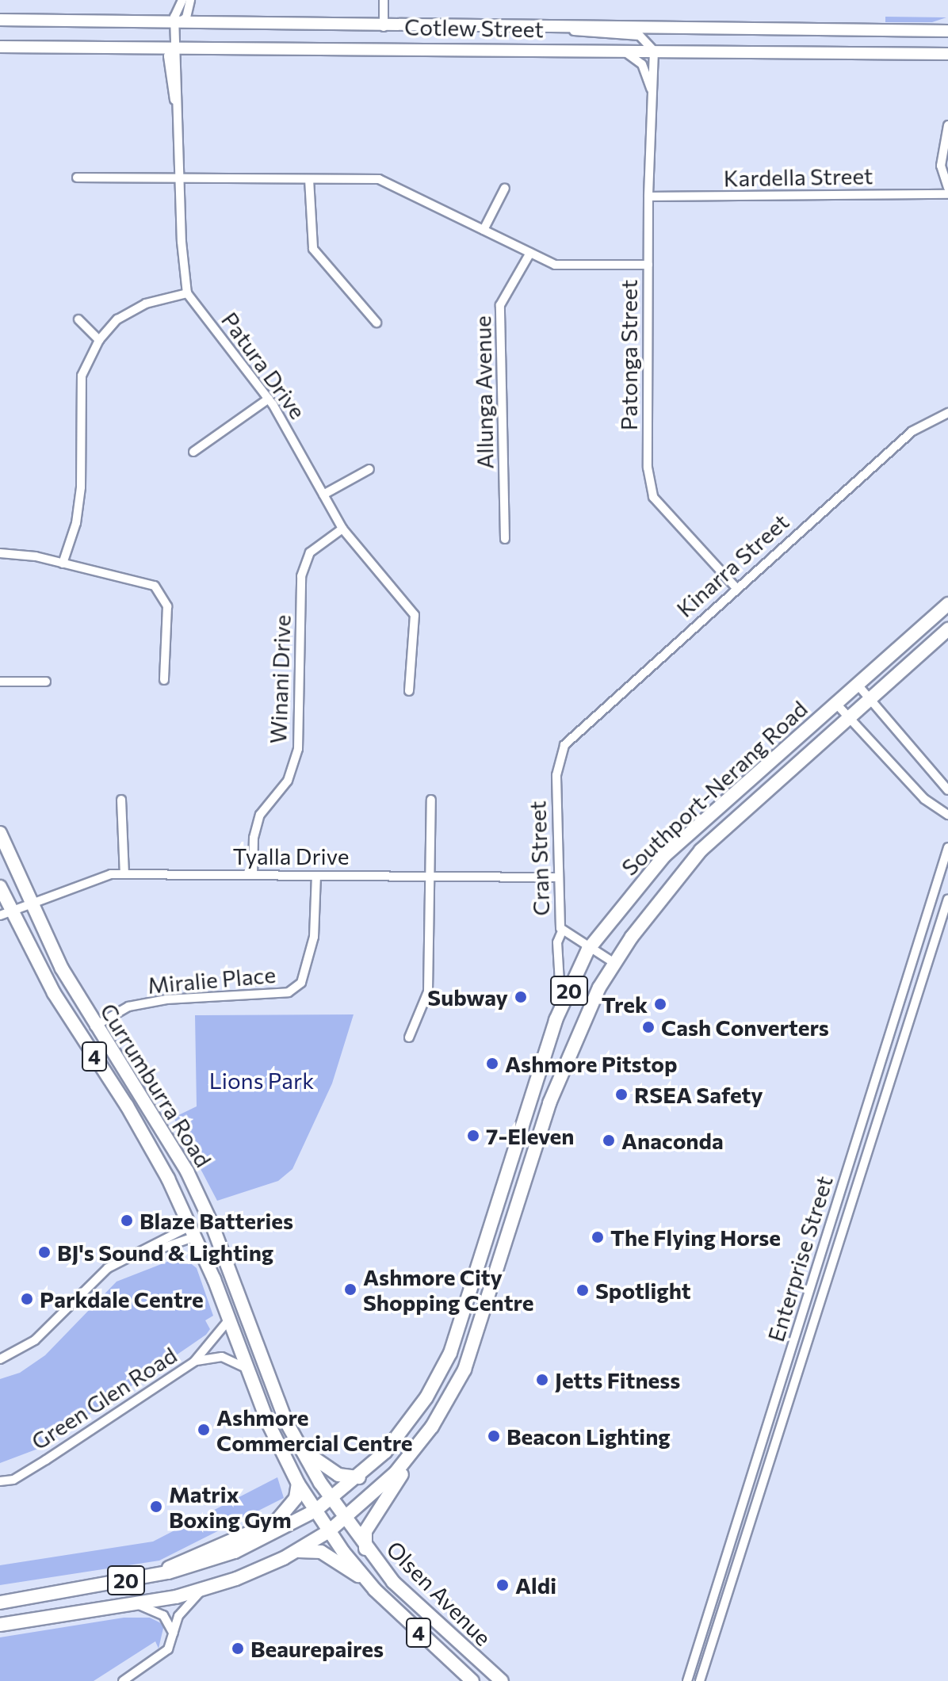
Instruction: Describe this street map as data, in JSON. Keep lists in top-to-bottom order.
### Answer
{
  "streets": {
    "main road": [
      "Cotlew Street",
      "Southport-Nerang Road",
      "20",
      "4",
      "Currumburra Road",
      "Olsen Avenue"
    ],
    "street": [
      "Kardella Street",
      "Patonga Street",
      "Patura Drive",
      "Allunga Avenue",
      "Kinarra Street",
      "Winani Drive",
      "Tyalla Drive",
      "Cran Street",
      "Miralie Place",
      "Enterprise Street",
      "Green Glen Road"
    ]
  },
  "crossings": [
    ["Cotlew Street", "Patonga Street"],
    ["Kardella Street", "Patonga Street"],
    ["Patonga Street", "Kinarra Street"],
    ["Patura Drive", "Winani Drive"],
    ["Kinarra Street", "Cran Street"],
    ["Winani Drive", "Tyalla Drive"],
    ["Southport-Nerang Road", "Cran Street"],
    ["Southport-Nerang Road", "Currumburra Road"],
    ["Southport-Nerang Road", "Olsen Avenue"],
    ["Tyalla Drive", "Cran Street"],
    ["Tyalla Drive", "Miralie Place"],
    ["Tyalla Drive", "Currumburra Road"],
    ["Miralie Place", "Currumburra Road"],
    ["Currumburra Road", "Green Glen Road"],
    ["Currumburra Road", "Olsen Avenue"]
  ],
  "parks": ["Lions Park"],
  "places": [
    "Subway",
    "Trek",
    "Cash Converters",
    "Ashmore Pitstop",
    "RSEA Safety",
    "7-Eleven",
    "Anaconda",
    "Blaze Batteries",
    "The Flying Horse",
    "BJ's Sound & Lighting",
    "Ashmore City Shopping Centre",
    "Spotlight",
    "Parkdale Centre",
    "Jetts Fitness",
    "Ashmore Commercial Centre",
    "Beacon Lighting",
    "Matrix Boxing Gym",
    "Aldi",
    "Beaurepaires"
  ]
}
